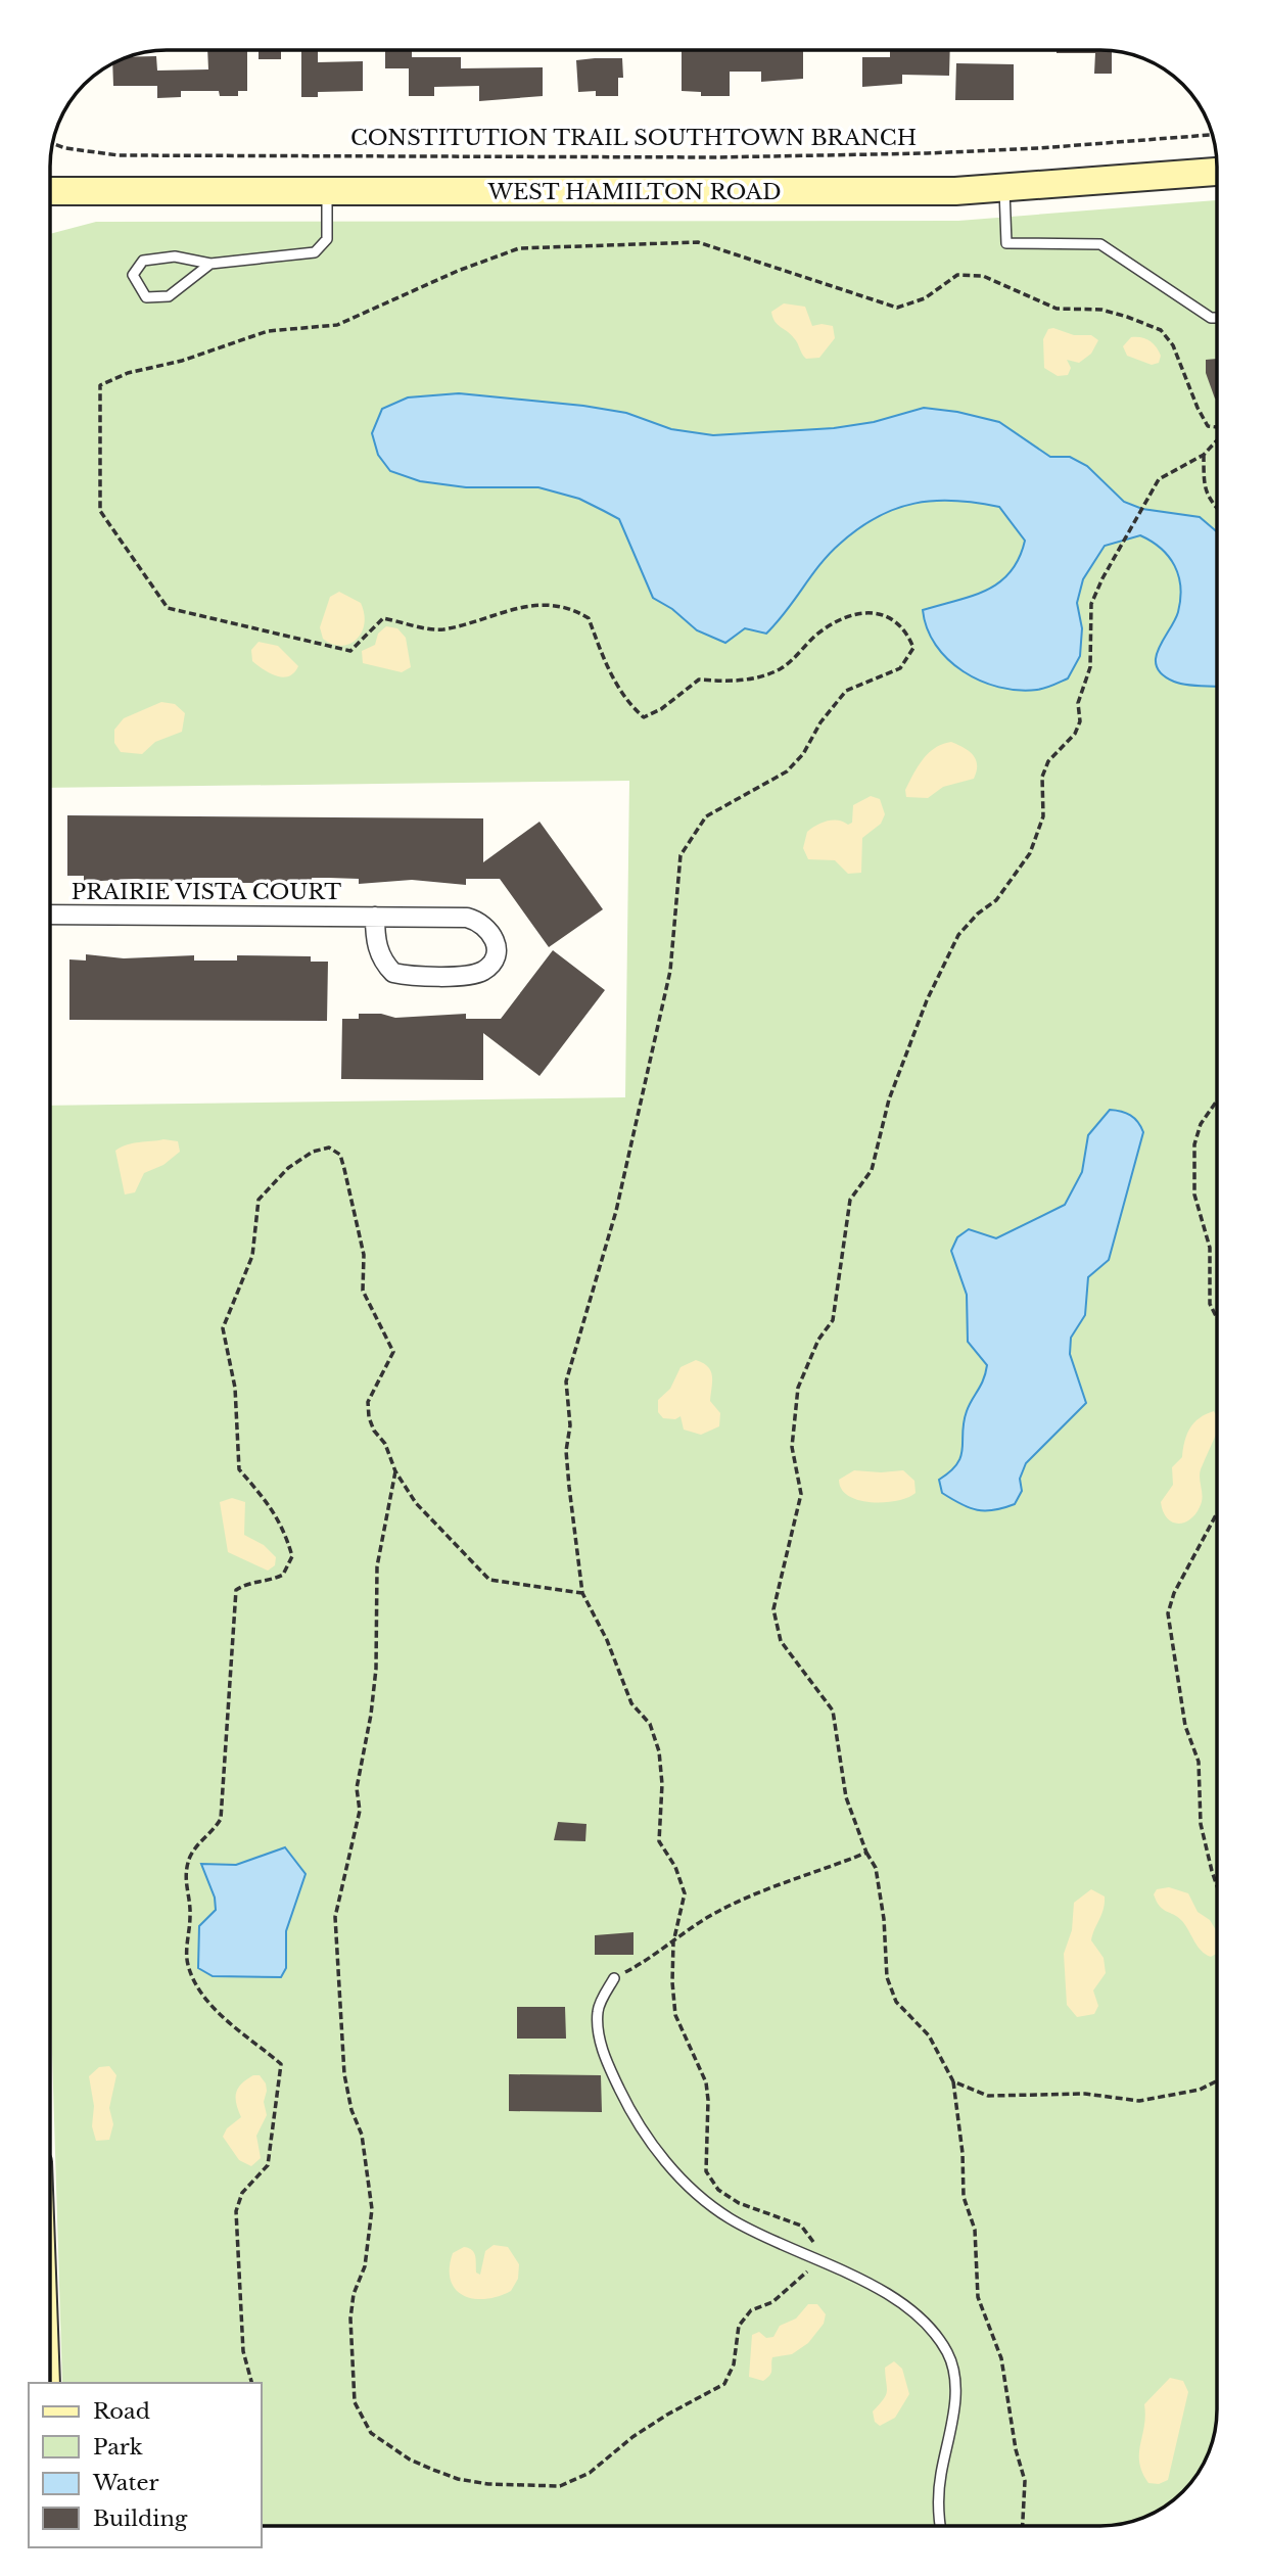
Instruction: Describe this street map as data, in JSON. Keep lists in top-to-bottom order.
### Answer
{
  "streets": {
    "main road": ["WEST HAMILTON ROAD"],
    "street": ["PRAIRIE VISTA COURT"],
    "path": ["CONSTITUTION TRAIL SOUTHTOWN BRANCH"]
  },
  "legend": [
    "Road",
    "Park",
    "Water",
    "Building"
  ]
}
